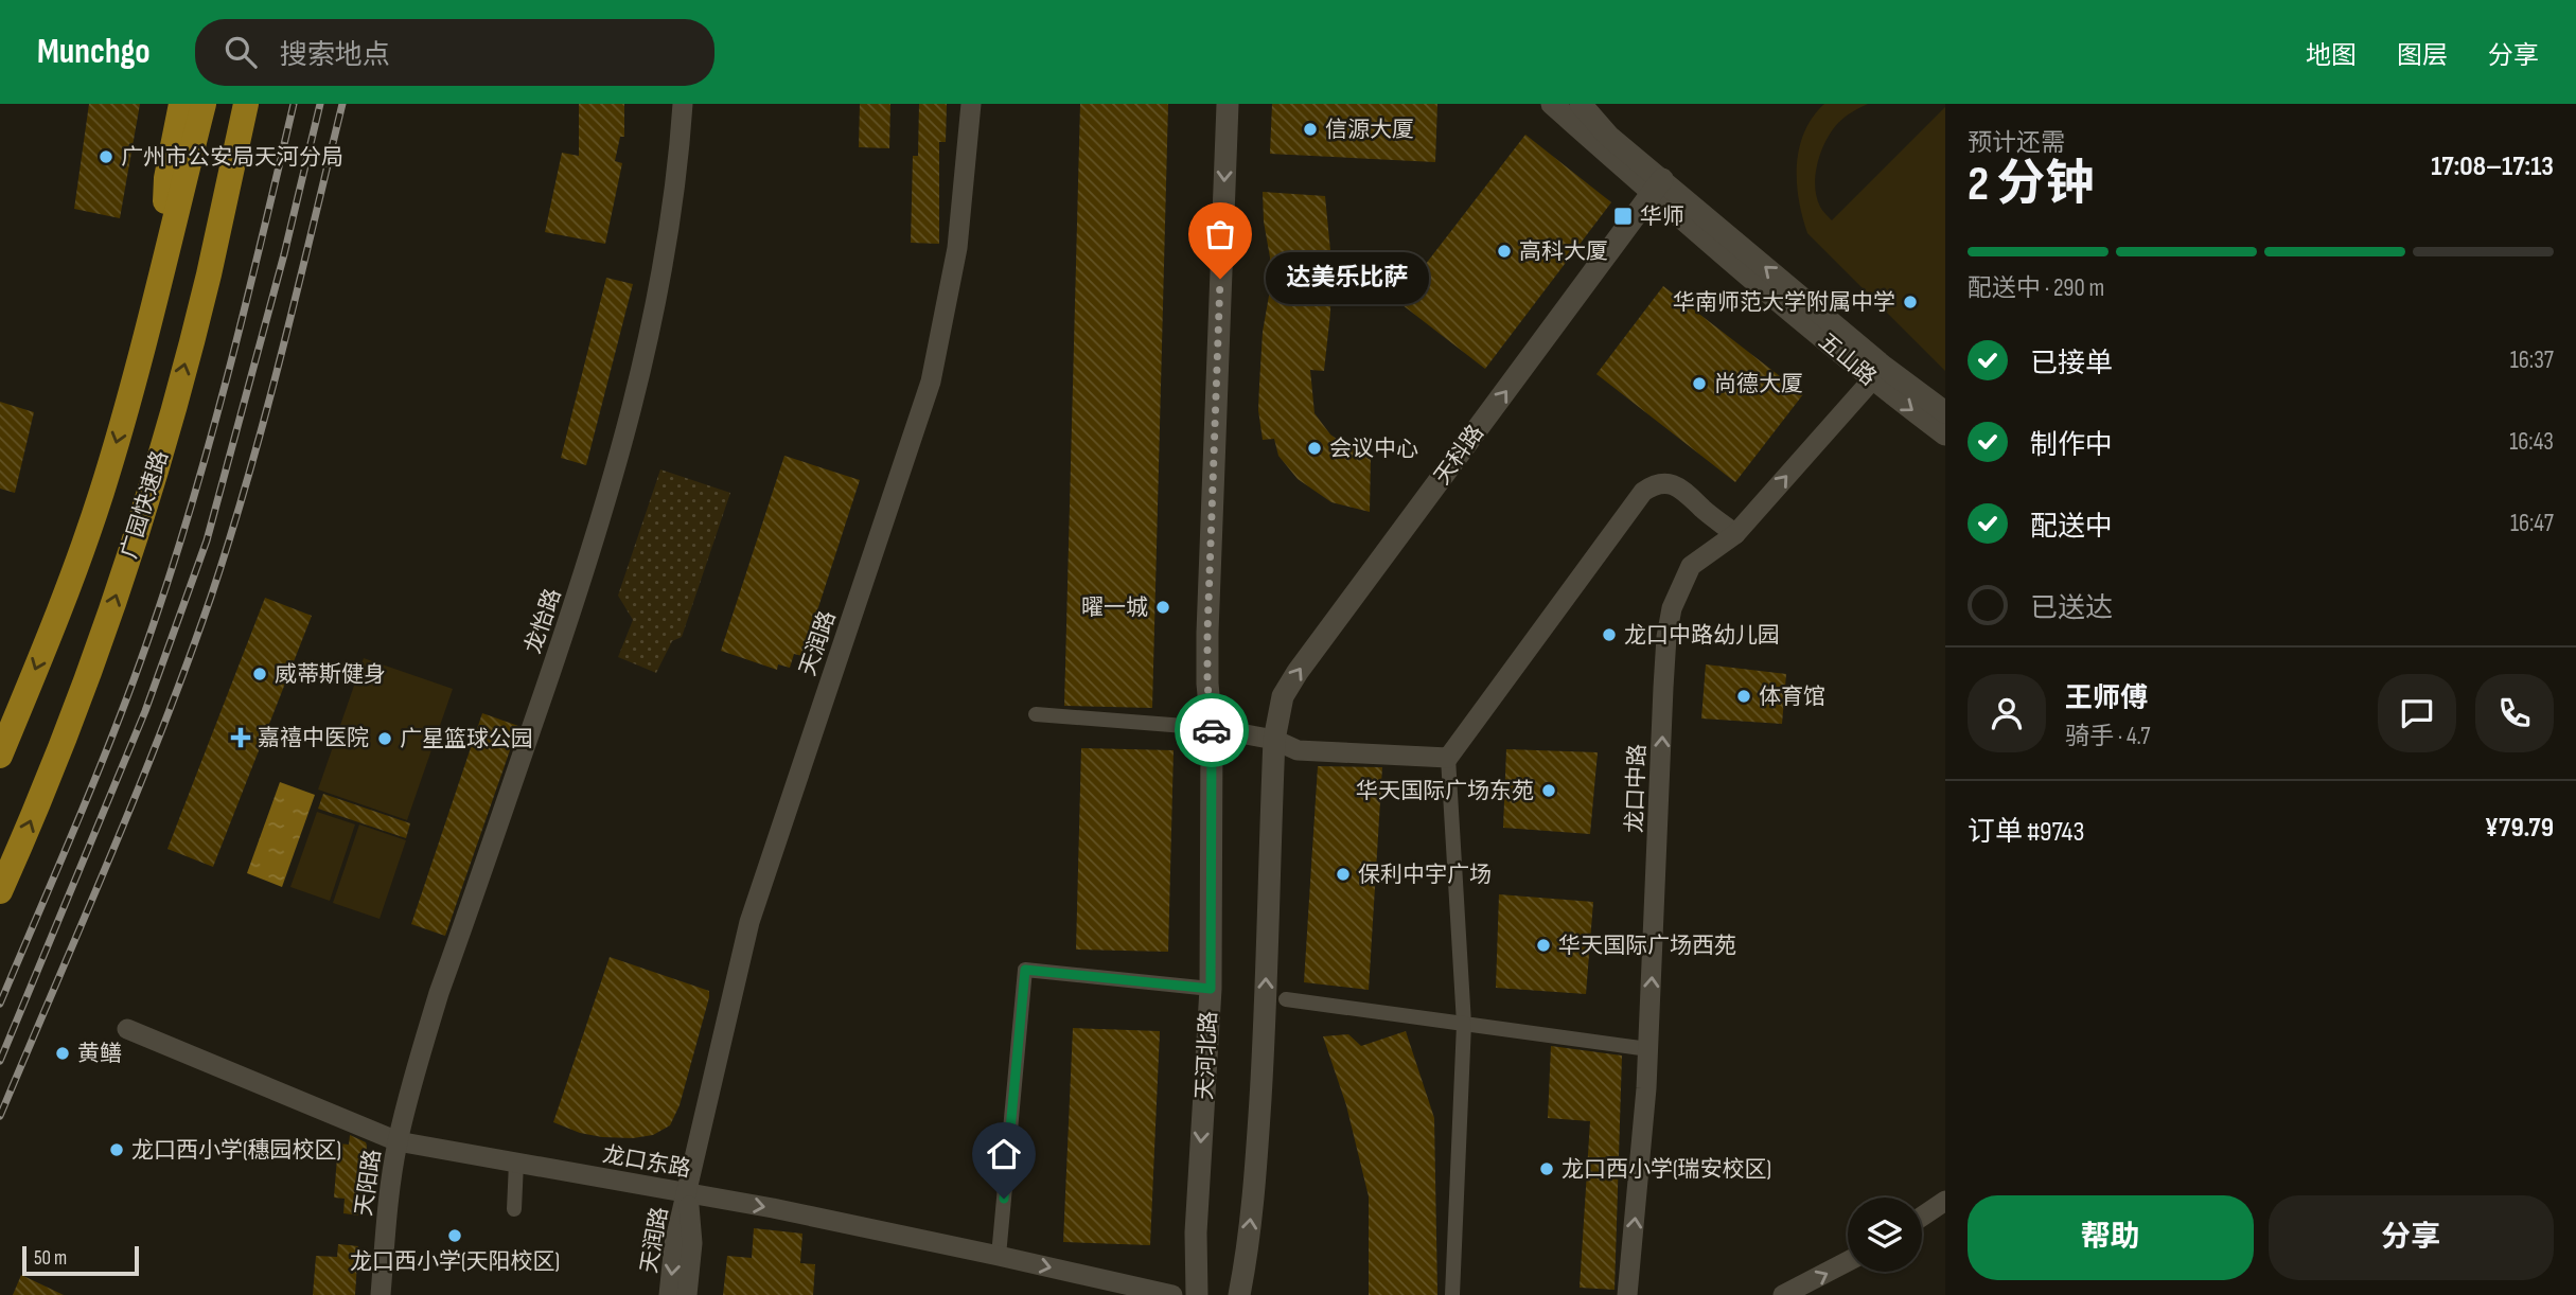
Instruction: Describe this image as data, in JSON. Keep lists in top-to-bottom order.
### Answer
{
  "streets": {
    "highway": ["广园快速路"],
    "main road": ["五山路", "天科路", "天河北路"],
    "street": [
      "龙怡路",
      "天润路",
      "龙口中路",
      "龙口东路",
      "天阳路"
    ]
  },
  "crossings": [
    ["五山路", "天科路"],
    ["五山路", "龙口中路"],
    ["龙怡路", "龙口东路"],
    ["龙怡路", "天阳路"],
    ["天润路", "龙口东路"],
    ["龙口东路", "天阳路"]
  ],
  "one_way": ["天科路", "龙口中路", "龙口东路"],
  "places": {
    "other": [
      "信源大厦",
      "广州市公安局天河分局",
      "高科大厦",
      "达美乐比萨",
      "华南师范大学附属中学",
      "尚德大厦",
      "会议中心",
      "曜一城",
      "龙口中路幼儿园",
      "威蒂斯健身",
      "体育馆",
      "广星篮球公园",
      "华天国际广场东苑",
      "保利中宇广场",
      "华天国际广场西苑",
      "黄鳝",
      "龙口西小学(穗园校区)",
      "龙口西小学(瑞安校区)",
      "龙口西小学(天阳校区)"
    ],
    "transit": ["华师"],
    "health": ["嘉禧中医院"]
  },
  "scale_bar": "50 m",
  "page": {
    "header": "Munchgo",
    "search": "搜索地点",
    "nav": ["地图", "图层", "分享"],
    "heading": ["2 分钟", "预计还需", "17:08–17:13"],
    "panel": [
      "王师傅",
      "骑手 · 4.7",
      "订单 #9743",
      "¥79.79"
    ],
    "bar": "配送中 · 290 m",
    "bubble": "达美乐比萨",
    "list": [
      ["已接单", "16:37"],
      ["制作中", "16:43"],
      ["配送中", "16:47"],
      "已送达"
    ],
    "buttons": ["帮助", "分享"],
    "scale": "50 m"
  }
}
